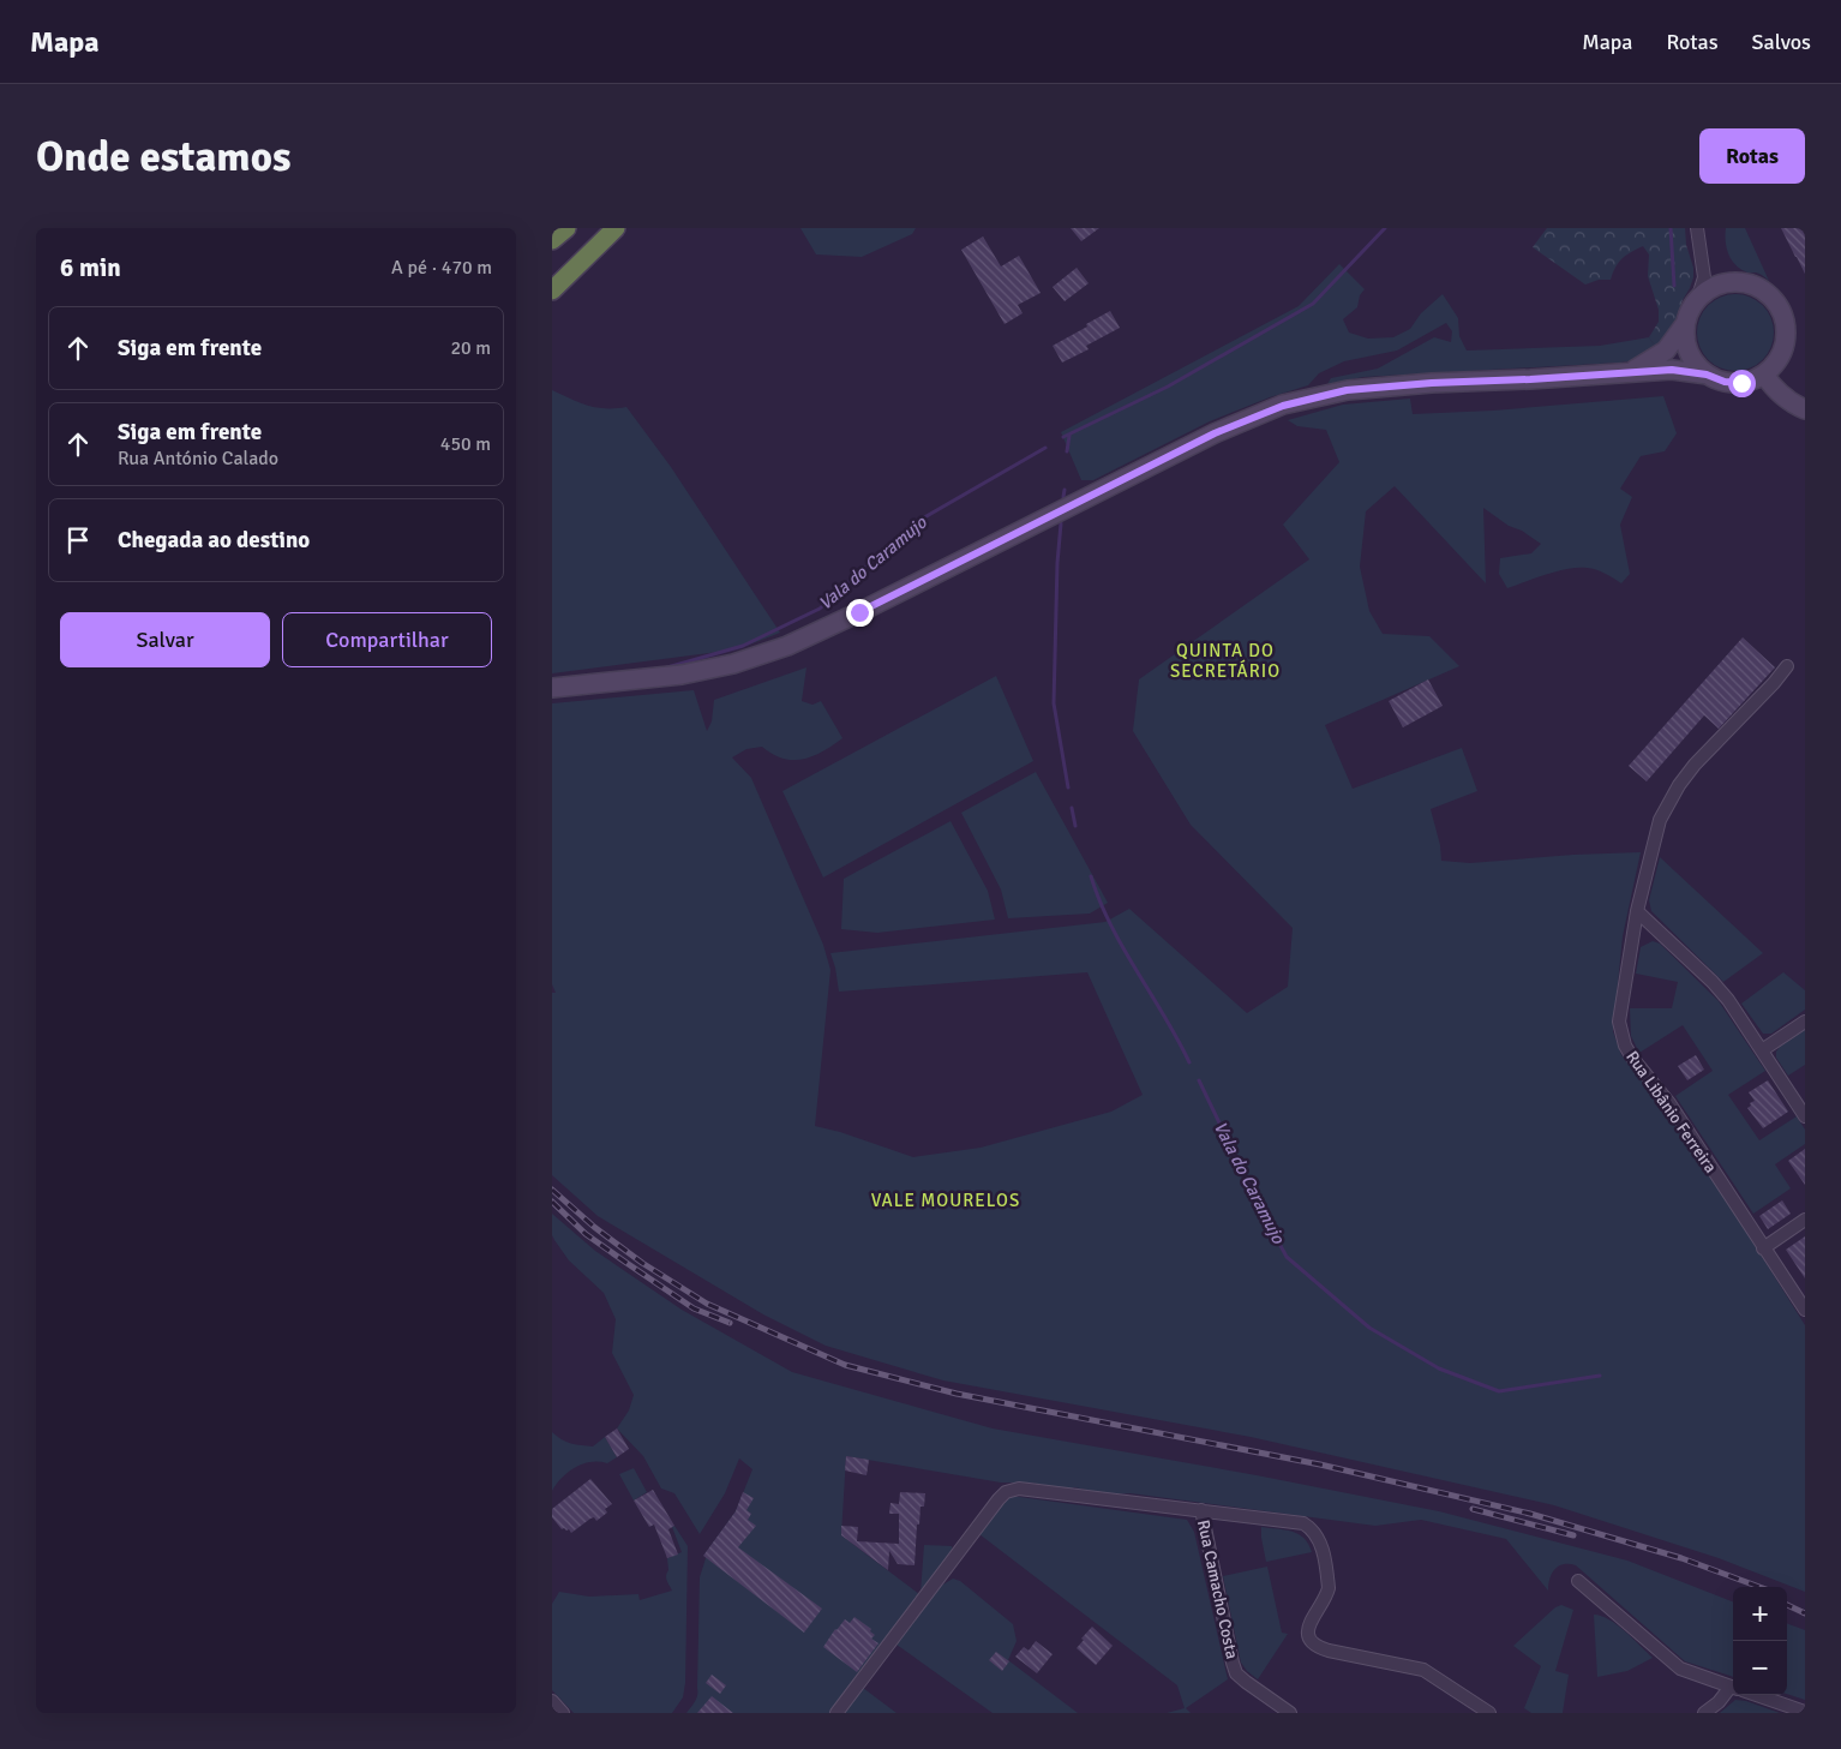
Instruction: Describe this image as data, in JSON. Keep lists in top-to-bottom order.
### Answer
{
  "streets": {
    "street": ["Rua Libânio Ferreira", "Rua Camacho Costa"]
  },
  "districts": ["QUINTA DO SECRETÁRIO", "VALE MOURELOS"],
  "water": ["Vala do Caramujo"],
  "page": {
    "header": "Mapa",
    "nav": ["Mapa", "Rotas", "Salvos"],
    "buttons": [
      "Rotas",
      ["Salvar", "Compartilhar"]
    ],
    "title": "Onde estamos",
    "heading": ["6 min", "A pé · 470 m"],
    "list": [
      ["Siga em frente", "20 m"],
      ["Siga em frente", "Rua António Calado", "450 m"],
      "Chegada ao destino"
    ],
    "map_buttons": ["+", "−"]
  }
}
